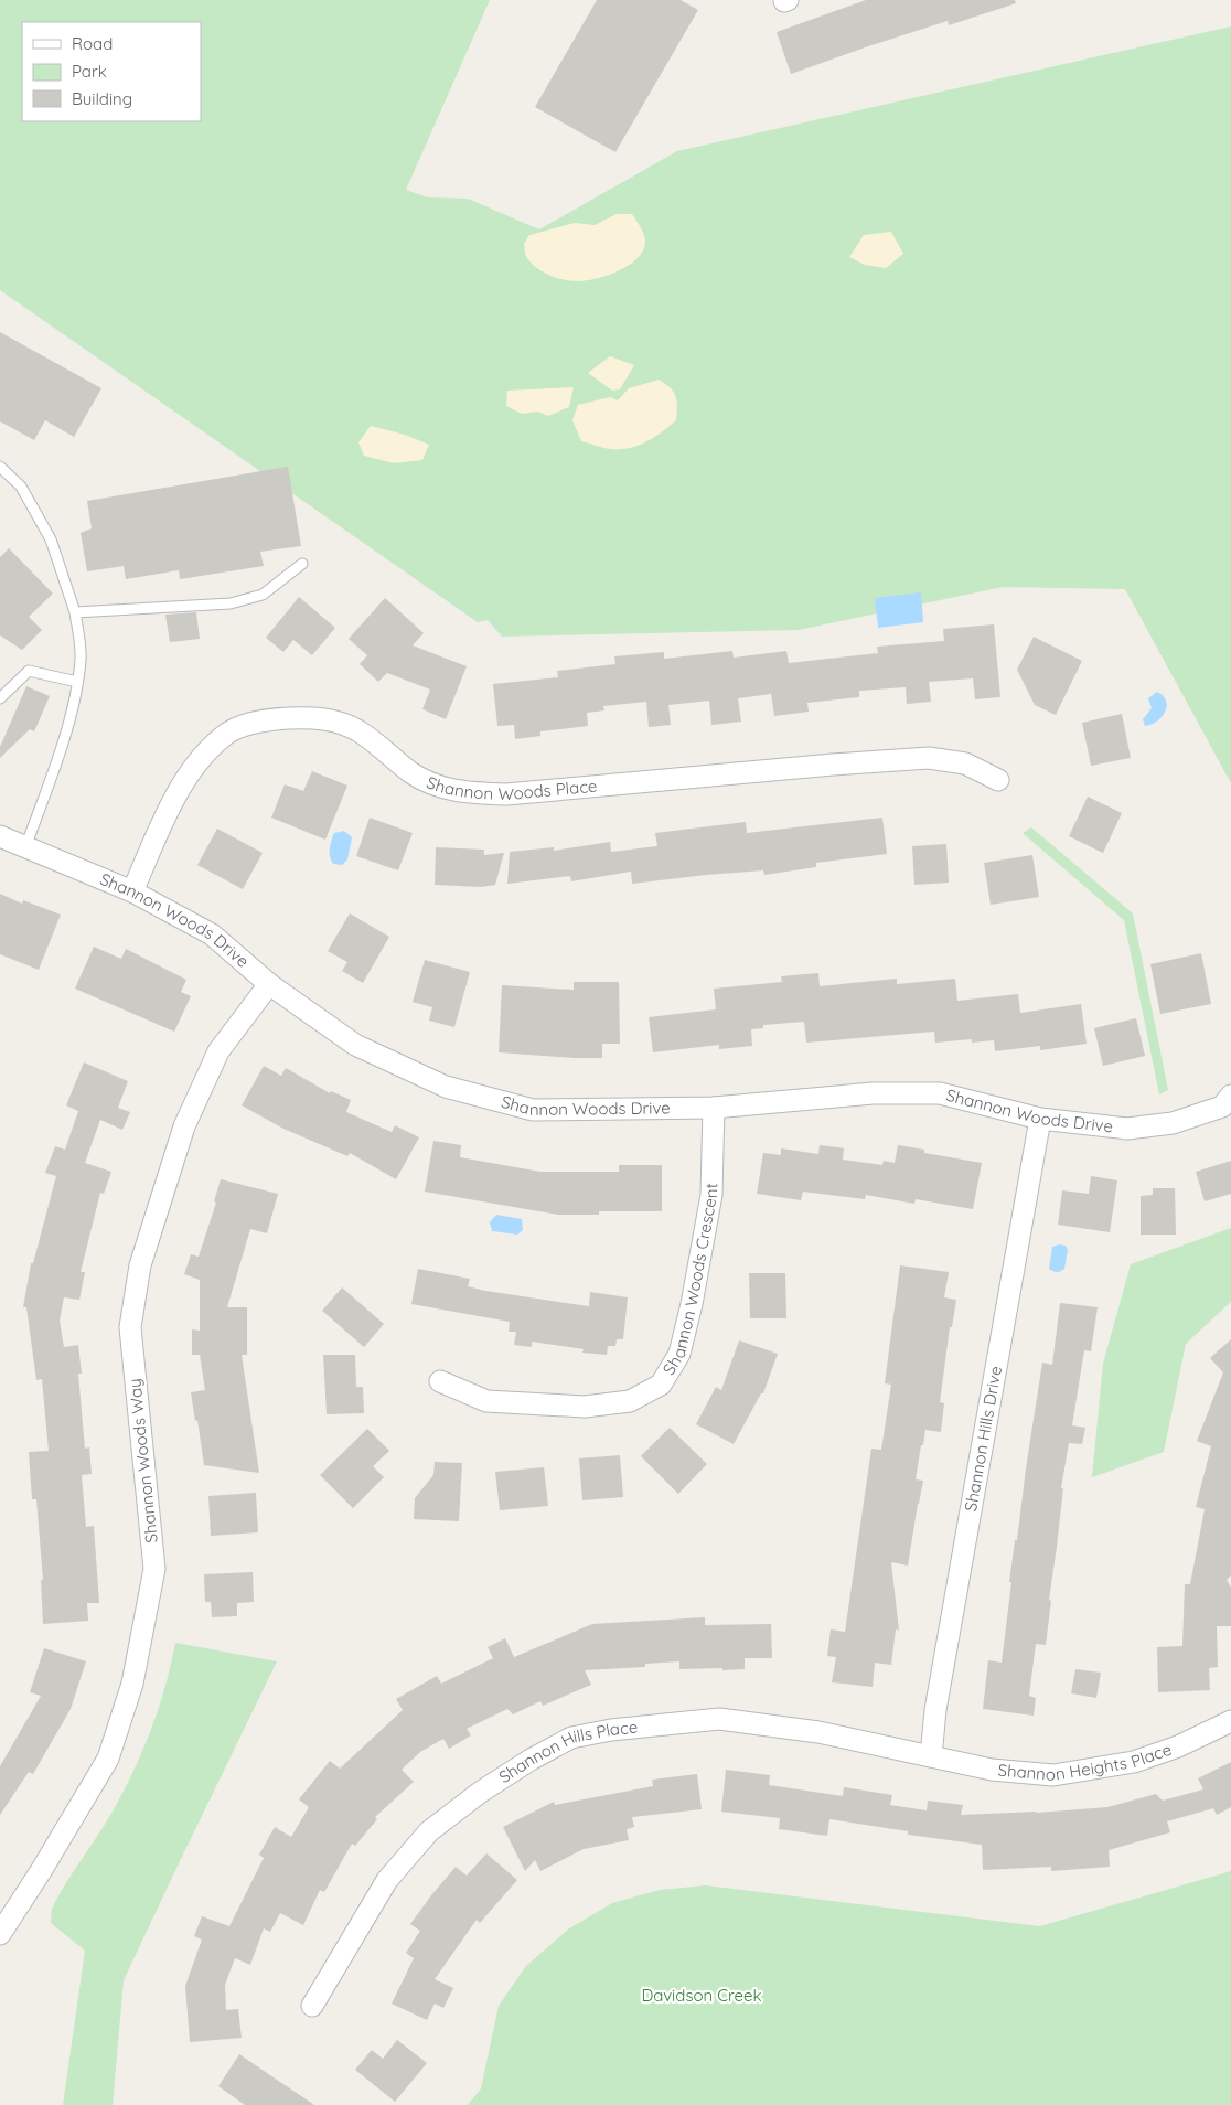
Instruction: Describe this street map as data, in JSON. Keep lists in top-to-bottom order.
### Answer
{
  "streets": {
    "street": [
      "Shannon Woods Place",
      "Shannon Woods Drive",
      "Shannon Woods Crescent",
      "Shannon Hills Drive",
      "Shannon Woods Way",
      "Shannon Hills Place",
      "Shannon Heights Place"
    ]
  },
  "crossings": [
    ["Shannon Woods Place", "Shannon Woods Drive"],
    ["Shannon Woods Drive", "Shannon Woods Crescent"],
    ["Shannon Woods Drive", "Shannon Hills Drive"],
    ["Shannon Woods Drive", "Shannon Woods Way"],
    ["Shannon Hills Drive", "Shannon Hills Place"],
    ["Shannon Hills Drive", "Shannon Heights Place"],
    ["Shannon Hills Place", "Shannon Heights Place"]
  ],
  "parks": ["Davidson Creek"],
  "legend": ["Road", "Park", "Building"]
}
